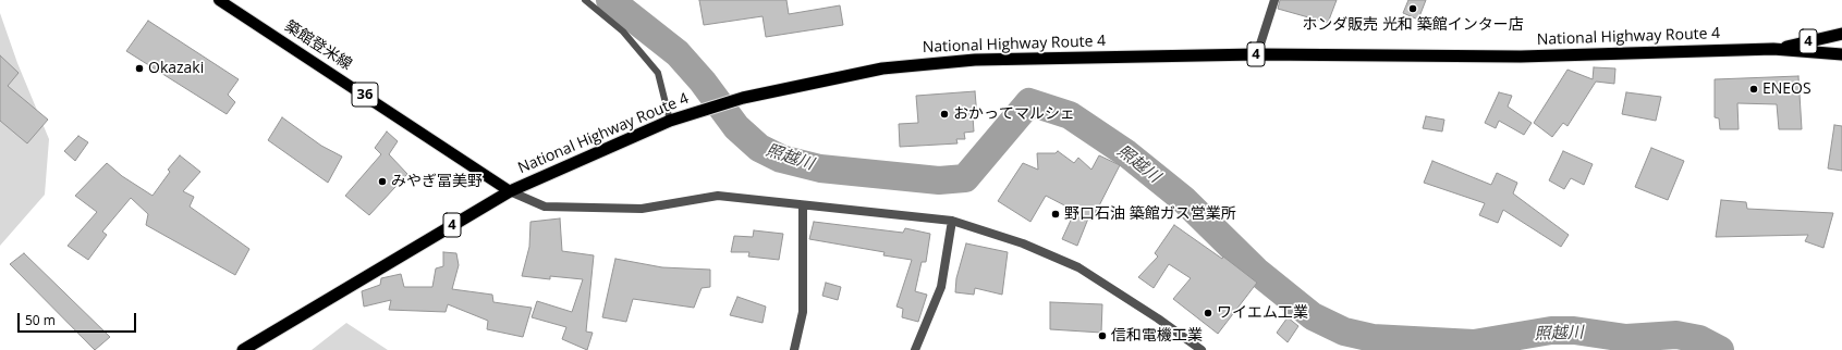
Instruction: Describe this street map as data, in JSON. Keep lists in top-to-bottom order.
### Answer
{
  "streets": {
    "highway": ["National Highway Route 4", "4"],
    "main road": ["築館登米線", "36"]
  },
  "crossings": [
    ["National Highway Route 4", "築館登米線"]
  ],
  "water": ["照越川"],
  "places": [
    "ホンダ販売 光和 築館インター店",
    "Okazaki",
    "ENEOS",
    "おかってマルシェ",
    "みやぎ冨美野",
    "野口石油 築館ガス営業所",
    "ワイエム工業",
    "信和電機工業"
  ],
  "scale_bar": "50 m"
}
